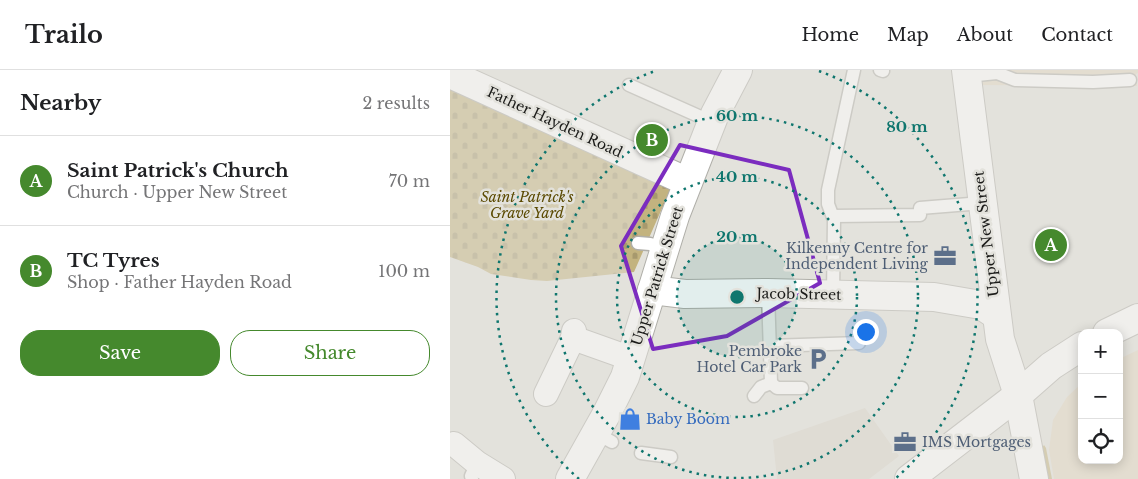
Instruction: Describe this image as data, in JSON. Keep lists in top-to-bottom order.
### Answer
{
  "streets": {
    "street": [
      "Father Hayden Road",
      "Upper New Street",
      "Upper Patrick Street",
      "Jacob Street"
    ]
  },
  "crossings": [
    ["Father Hayden Road", "Upper Patrick Street"],
    ["Upper New Street", "Jacob Street"],
    ["Upper Patrick Street", "Jacob Street"]
  ],
  "parks": ["Saint Patrick's Grave Yard"],
  "places": {
    "office": ["Kilkenny Centre for Independent Living", "IMS Mortgages"],
    "parking": ["Pembroke Hotel Car Park"],
    "shop": ["Baby Boom"]
  },
  "page": {
    "header": "Trailo",
    "nav": [
      "Home",
      "Map",
      "About",
      "Contact"
    ],
    "heading": ["Nearby", "2 results"],
    "pins": ["B", "A"],
    "list": [
      {
        "mark": "A",
        "name": "Saint Patrick's Church",
        "note": "Church · Upper New Street",
        "value": "70 m"
      },
      {
        "mark": "B",
        "name": "TC Tyres",
        "note": "Shop · Father Hayden Road",
        "value": "100 m"
      }
    ],
    "buttons": ["Save", "Share"],
    "map_buttons": ["+", "−"]
  },
  "rings": [
    "60 m",
    "80 m",
    "40 m",
    "20 m"
  ]
}
